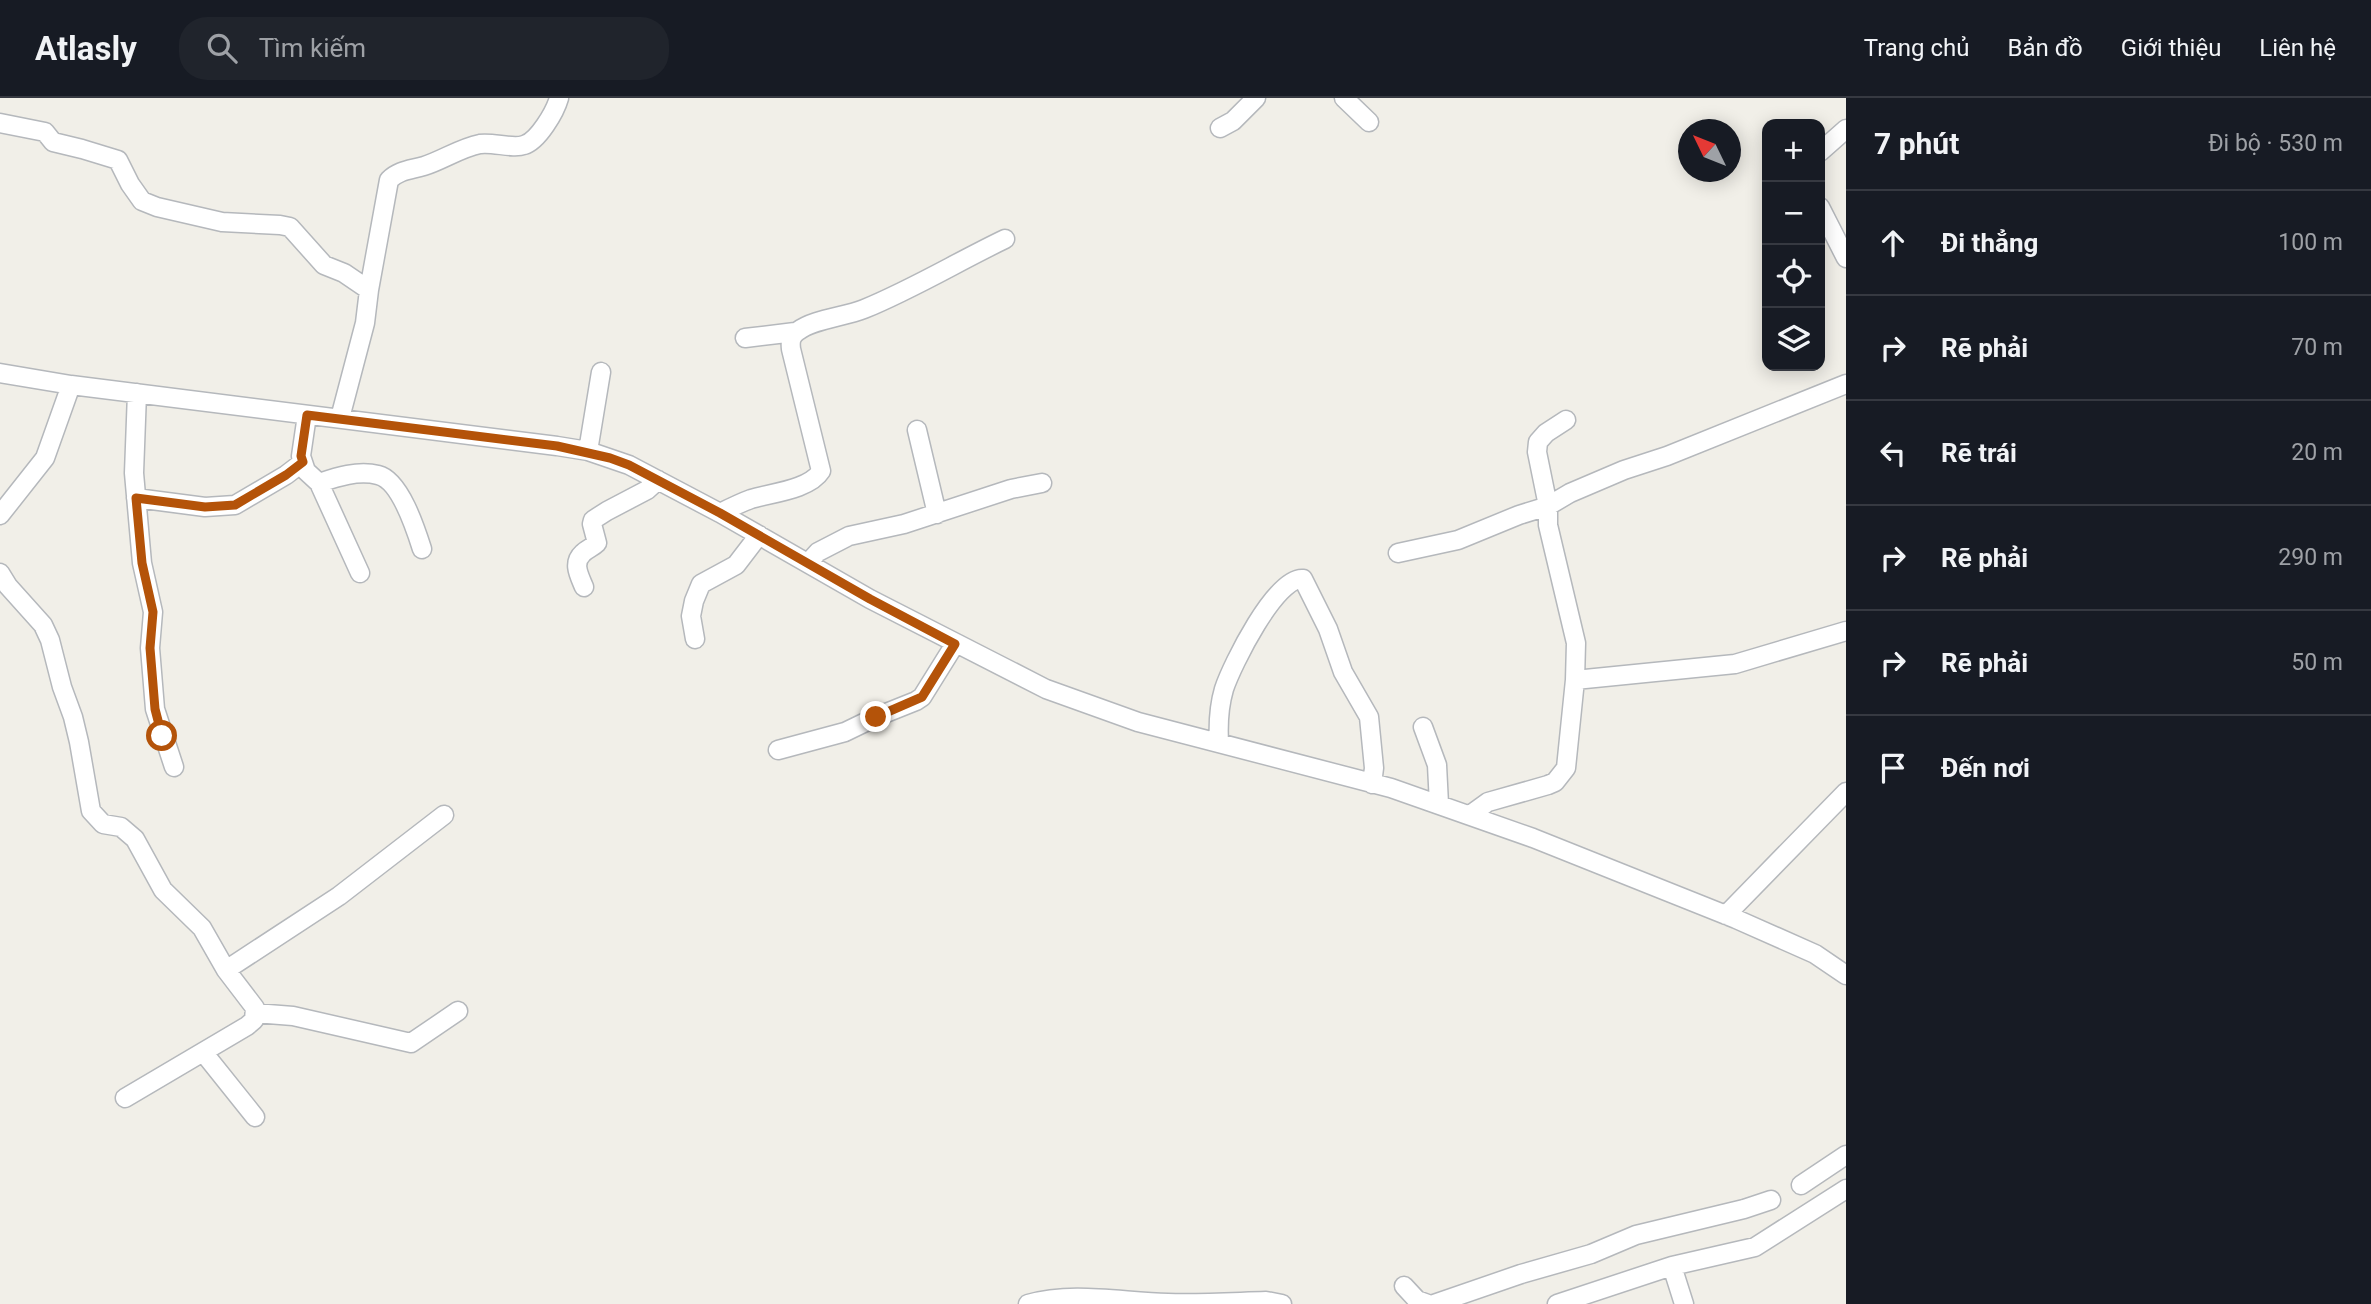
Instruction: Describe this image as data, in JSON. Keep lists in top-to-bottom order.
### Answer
{
  "north": "top left",
  "page": {
    "header": "Atlasly",
    "search": "Tìm kiếm",
    "nav": [
      "Trang chủ",
      "Bản đồ",
      "Giới thiệu",
      "Liên hệ"
    ],
    "heading": ["7 phút", "Đi bộ · 530 m"],
    "map_buttons": ["+", "−"],
    "list": [
      ["Đi thẳng", "100 m"],
      ["Rẽ phải", "70 m"],
      ["Rẽ trái", "20 m"],
      ["Rẽ phải", "290 m"],
      ["Rẽ phải", "50 m"],
      "Đến nơi"
    ]
  }
}
